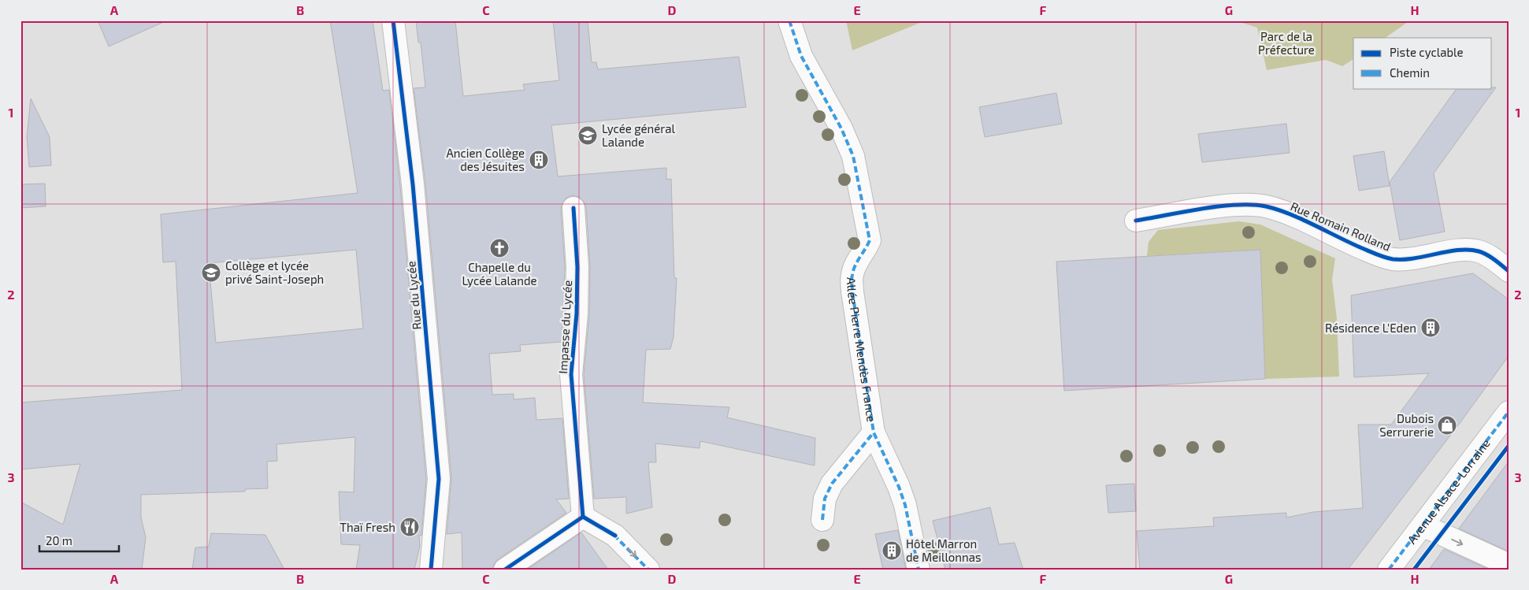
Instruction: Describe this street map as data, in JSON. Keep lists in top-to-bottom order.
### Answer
{
  "streets": {
    "street": [
      "Rue Romain Rolland",
      "Rue du Lycée",
      "Impasse du Lycée",
      "Allée Pierre Mendès France",
      "Avenue Alsace-Lorraine"
    ]
  },
  "parks": ["Parc de la Préfecture"],
  "places": {
    "school or university": ["Lycée général Lalande", "Collège et lycée privé Saint-Joseph"],
    "building": ["Ancien Collège des Jésuites", "Résidence L'Eden", "Hôtel Marron de Meillonnas"],
    "church": ["Chapelle du Lycée Lalande"],
    "shop": ["Dubois Serrurerie"],
    "restaurant": ["Thaï Fresh"]
  },
  "legend": ["Piste cyclable", "Chemin"],
  "scale_bar": "20 m",
  "grid": {
    "columns": [
      "A",
      "B",
      "C",
      "D",
      "E",
      "F",
      "G",
      "H"
    ],
    "rows": ["1", "2", "3"]
  }
}
